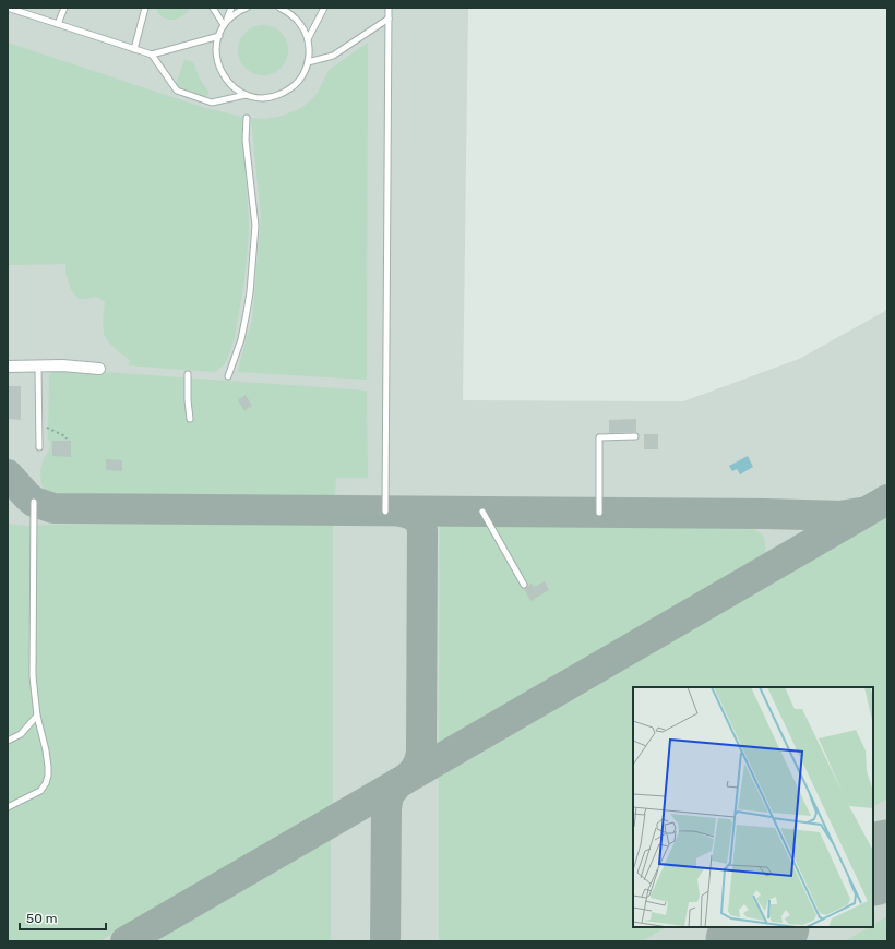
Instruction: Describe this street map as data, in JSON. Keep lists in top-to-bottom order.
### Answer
{
  "scale_bar": "50 m"
}
